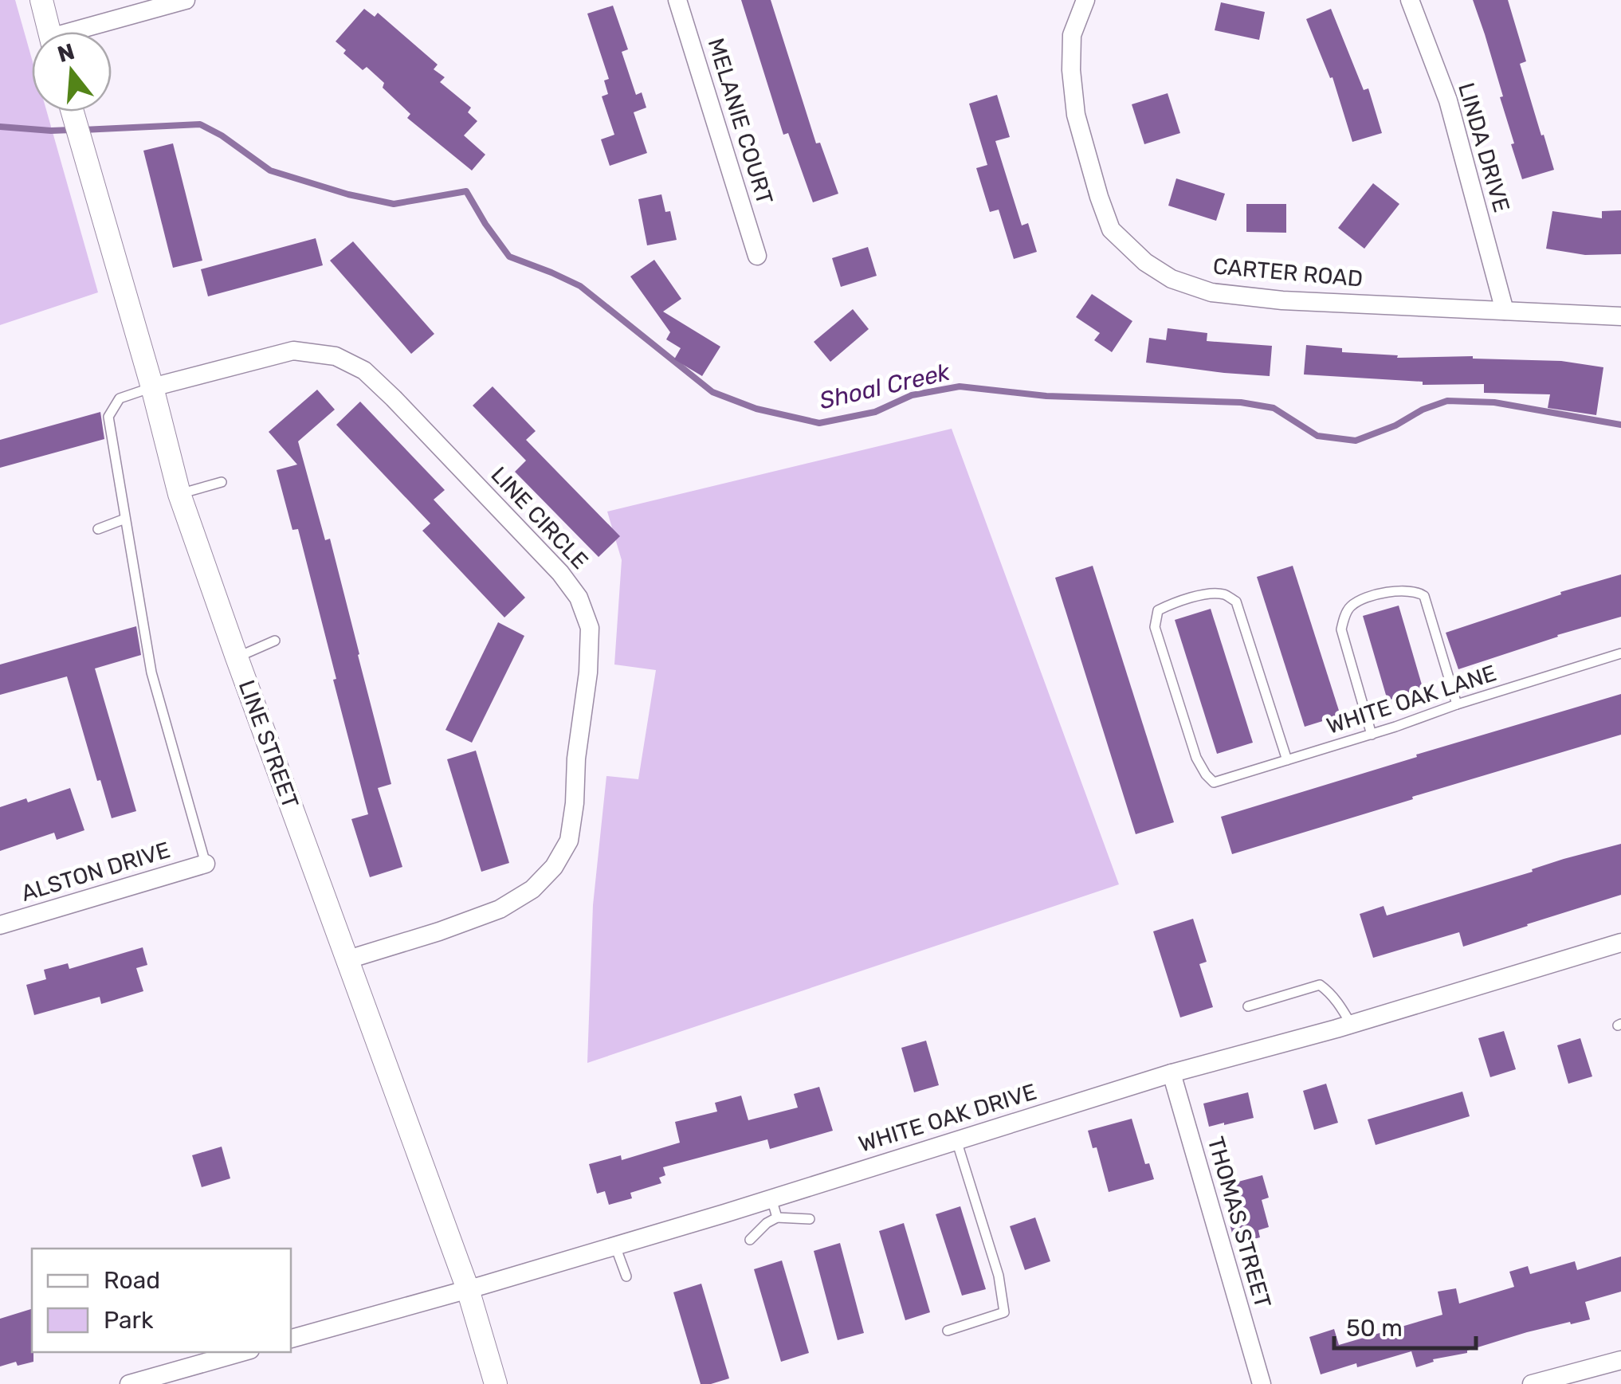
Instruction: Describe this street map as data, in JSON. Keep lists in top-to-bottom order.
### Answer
{
  "streets": {
    "street": [
      "MELANIE COURT",
      "LINDA DRIVE",
      "CARTER ROAD",
      "LINE CIRCLE",
      "LINE STREET",
      "ALSTON DRIVE",
      "WHITE OAK DRIVE",
      "THOMAS STREET"
    ],
    "lane": ["WHITE OAK LANE"]
  },
  "crossings": [
    ["LINDA DRIVE", "CARTER ROAD"],
    ["LINE CIRCLE", "LINE STREET"],
    ["LINE STREET", "WHITE OAK DRIVE"],
    ["WHITE OAK DRIVE", "THOMAS STREET"]
  ],
  "water": ["Shoal Creek"],
  "legend": ["Road", "Park"],
  "scale_bar": "50 m",
  "north": "top"
}
